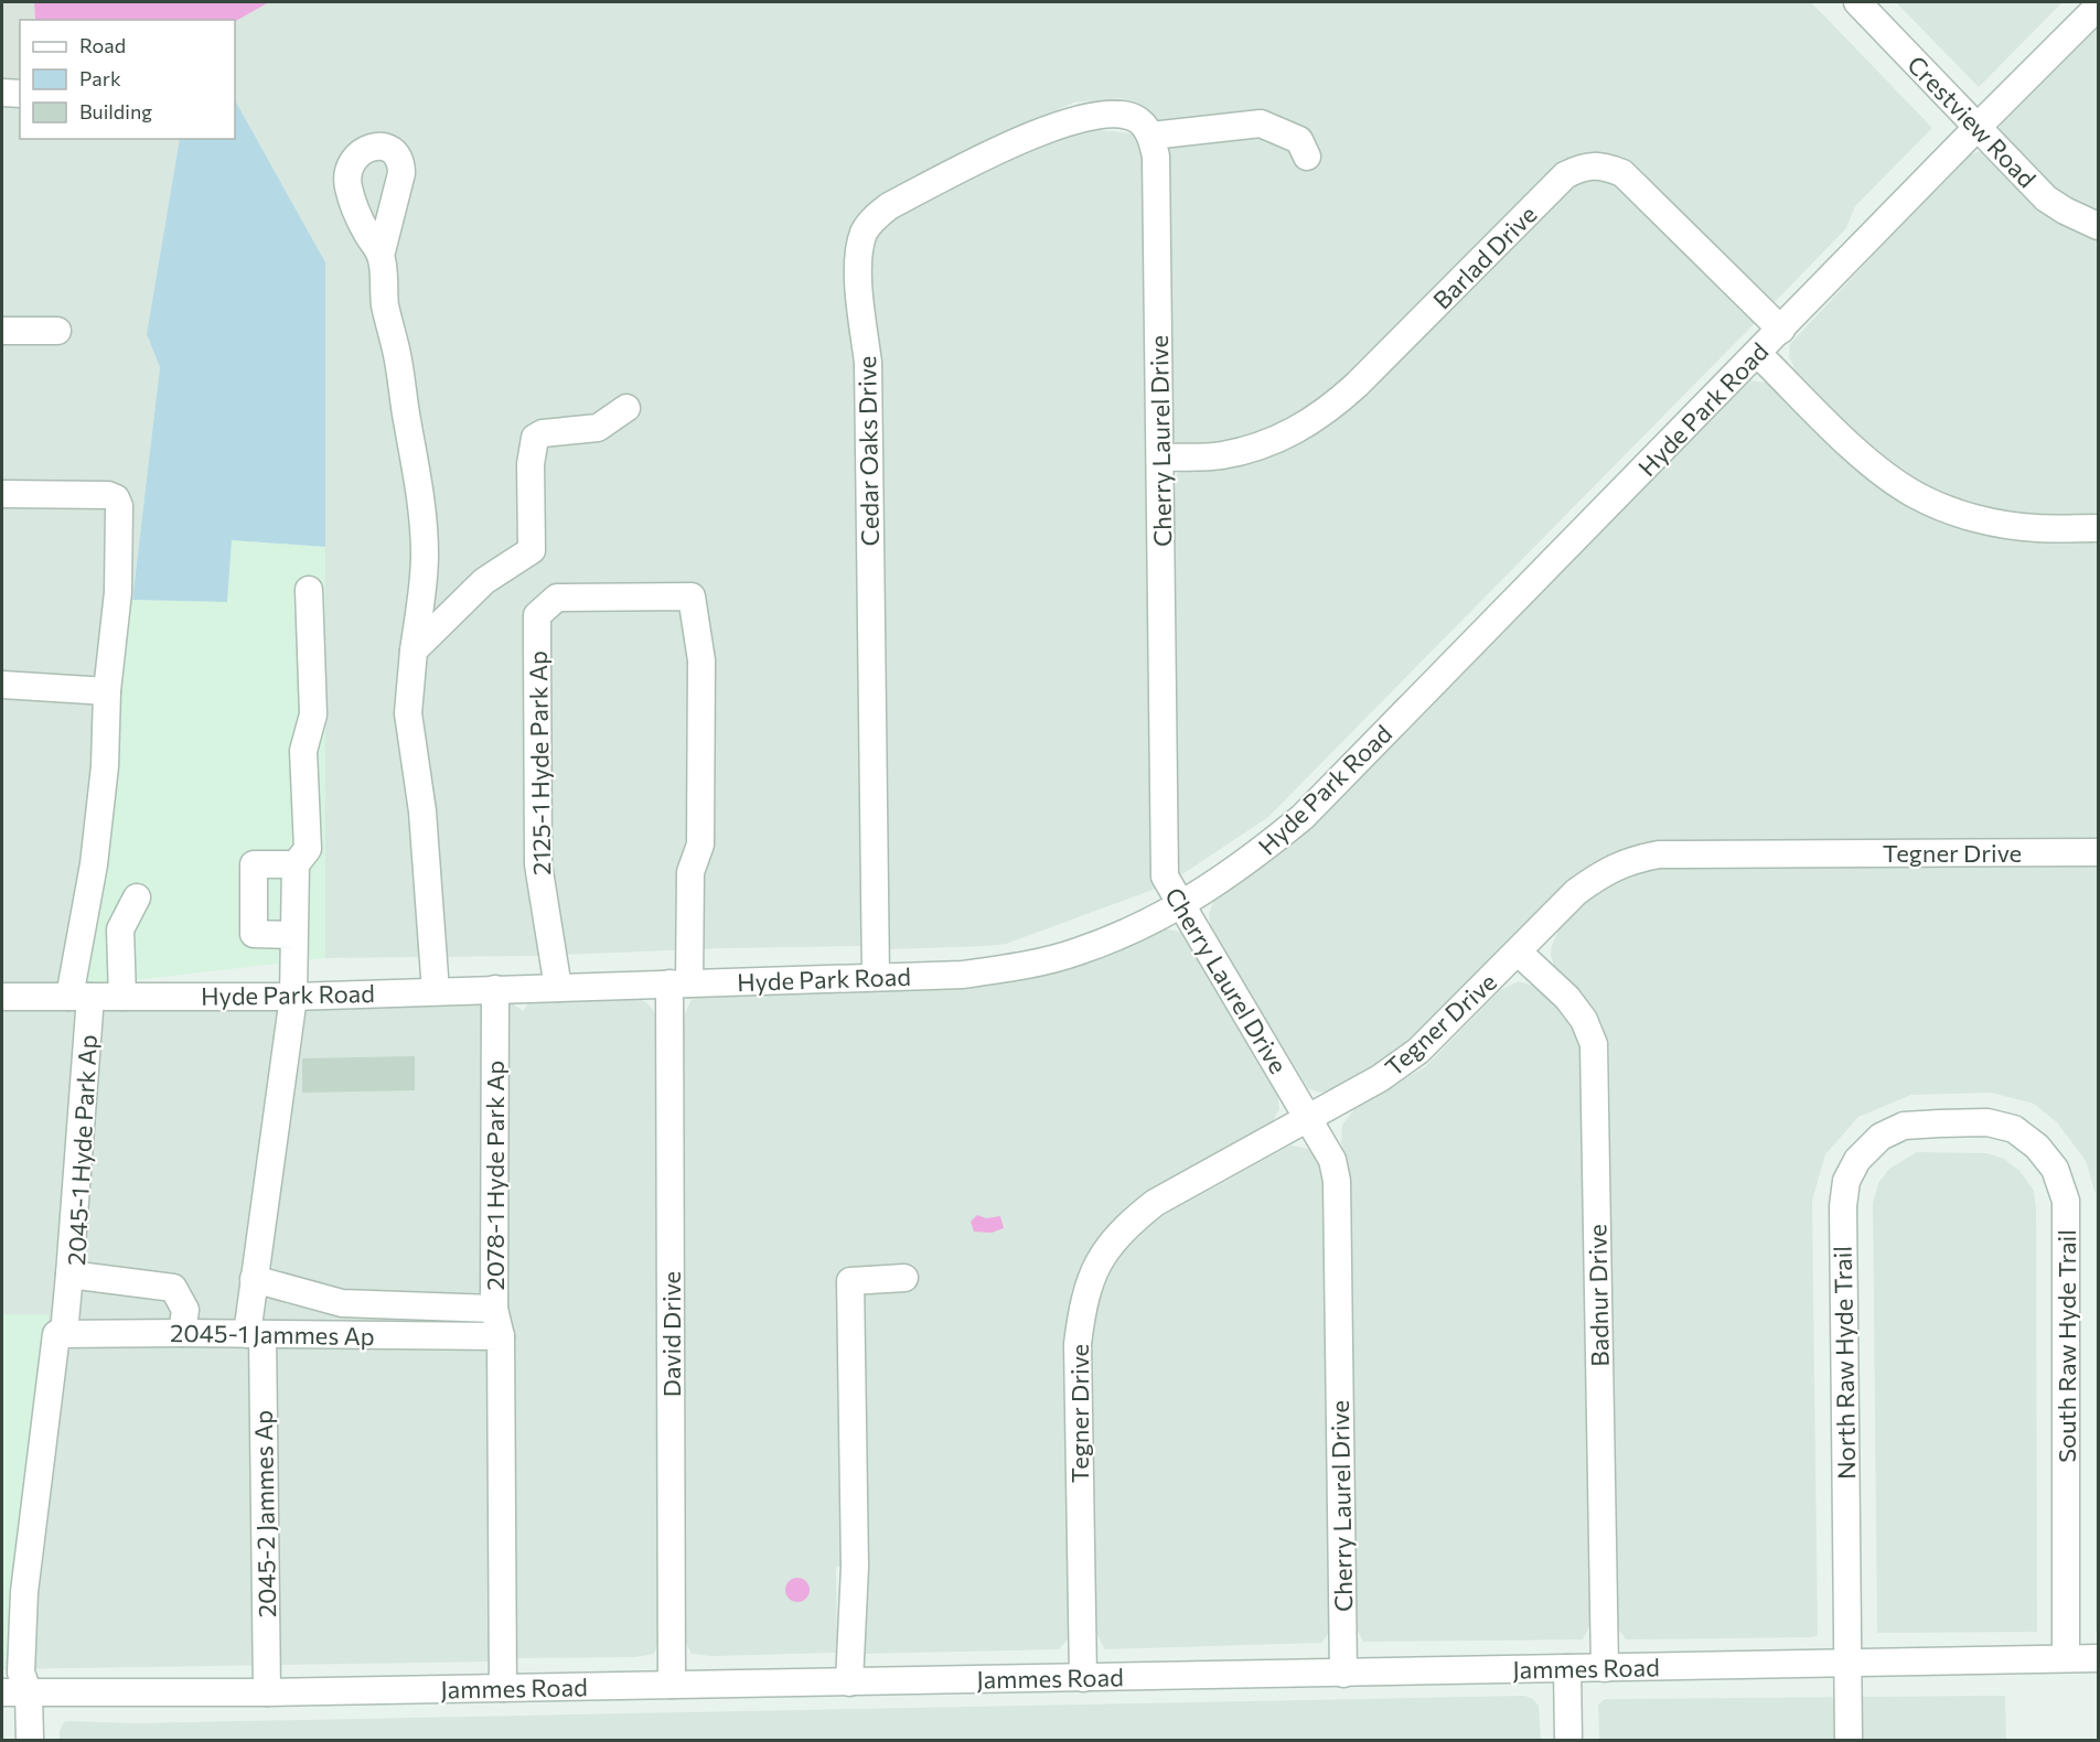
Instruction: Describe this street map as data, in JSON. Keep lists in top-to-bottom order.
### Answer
{
  "streets": {
    "street": [
      "Crestview Road",
      "Barlad Drive",
      "Hyde Park Road",
      "Cherry Laurel Drive",
      "Cedar Oaks Drive",
      "2125-1 Hyde Park Ap",
      "Tegner Drive",
      "2045-1 Hyde Park Ap",
      "2078-1 Hyde Park Ap",
      "Badnur Drive",
      "2045-1 Jammes Ap",
      "David Drive",
      "South Raw Hyde Trail",
      "North Raw Hyde Trail",
      "2045-2 Jammes Ap",
      "Jammes Road"
    ]
  },
  "crossings": [
    ["Crestview Road", "Hyde Park Road"],
    ["Barlad Drive", "Hyde Park Road"],
    ["Barlad Drive", "Cherry Laurel Drive"],
    ["Hyde Park Road", "Cherry Laurel Drive"],
    ["Hyde Park Road", "Cedar Oaks Drive"],
    ["Hyde Park Road", "2125-1 Hyde Park Ap"],
    ["Hyde Park Road", "2045-1 Hyde Park Ap"],
    ["Hyde Park Road", "2078-1 Hyde Park Ap"],
    ["Hyde Park Road", "David Drive"],
    ["Cherry Laurel Drive", "Cedar Oaks Drive"],
    ["Cherry Laurel Drive", "Tegner Drive"],
    ["Cherry Laurel Drive", "Jammes Road"],
    ["2125-1 Hyde Park Ap", "David Drive"],
    ["Tegner Drive", "Badnur Drive"],
    ["Tegner Drive", "Jammes Road"],
    ["2045-1 Hyde Park Ap", "2045-1 Jammes Ap"],
    ["2078-1 Hyde Park Ap", "2045-2 Jammes Ap"],
    ["Badnur Drive", "Jammes Road"],
    ["2045-1 Jammes Ap", "2045-2 Jammes Ap"],
    ["David Drive", "Jammes Road"],
    ["South Raw Hyde Trail", "North Raw Hyde Trail"],
    ["South Raw Hyde Trail", "Jammes Road"],
    ["North Raw Hyde Trail", "Jammes Road"],
    ["2045-2 Jammes Ap", "Jammes Road"]
  ],
  "legend": ["Road", "Park", "Building"]
}
